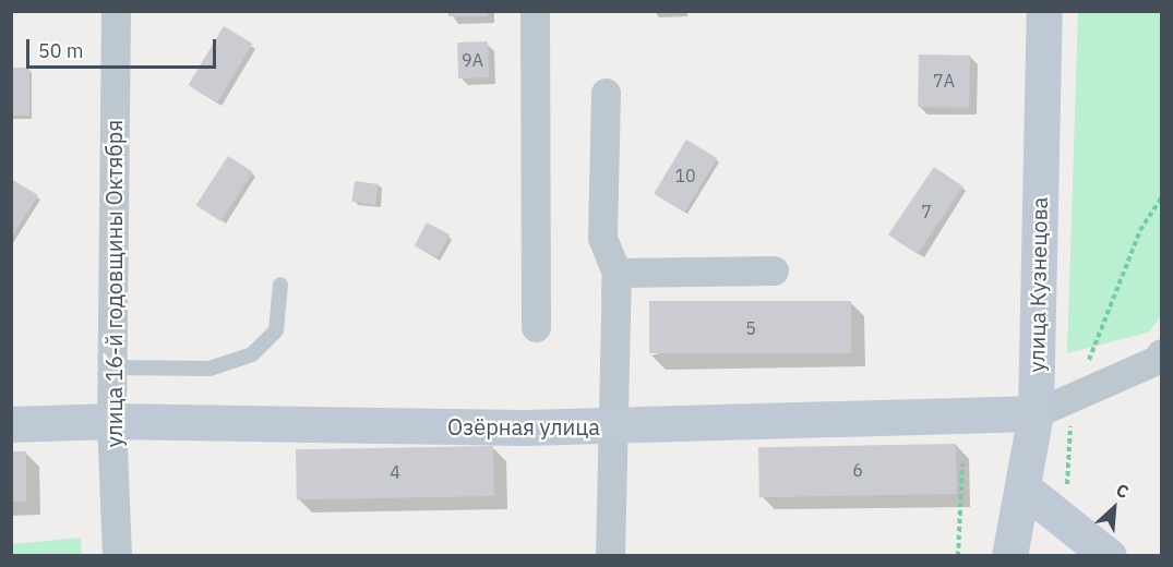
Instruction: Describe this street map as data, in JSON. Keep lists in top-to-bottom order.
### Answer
{
  "streets": {
    "street": ["улица 16-й годовщины Октября", "улица Кузнецова", "Озёрная улица"]
  },
  "crossings": [
    ["улица 16-й годовщины Октября", "Озёрная улица"],
    ["улица Кузнецова", "Озёрная улица"]
  ],
  "house_numbers": [
    "9А",
    "7А",
    "10",
    "7",
    "5",
    "6",
    "4"
  ],
  "scale_bar": "50 m",
  "north": "top right"
}
